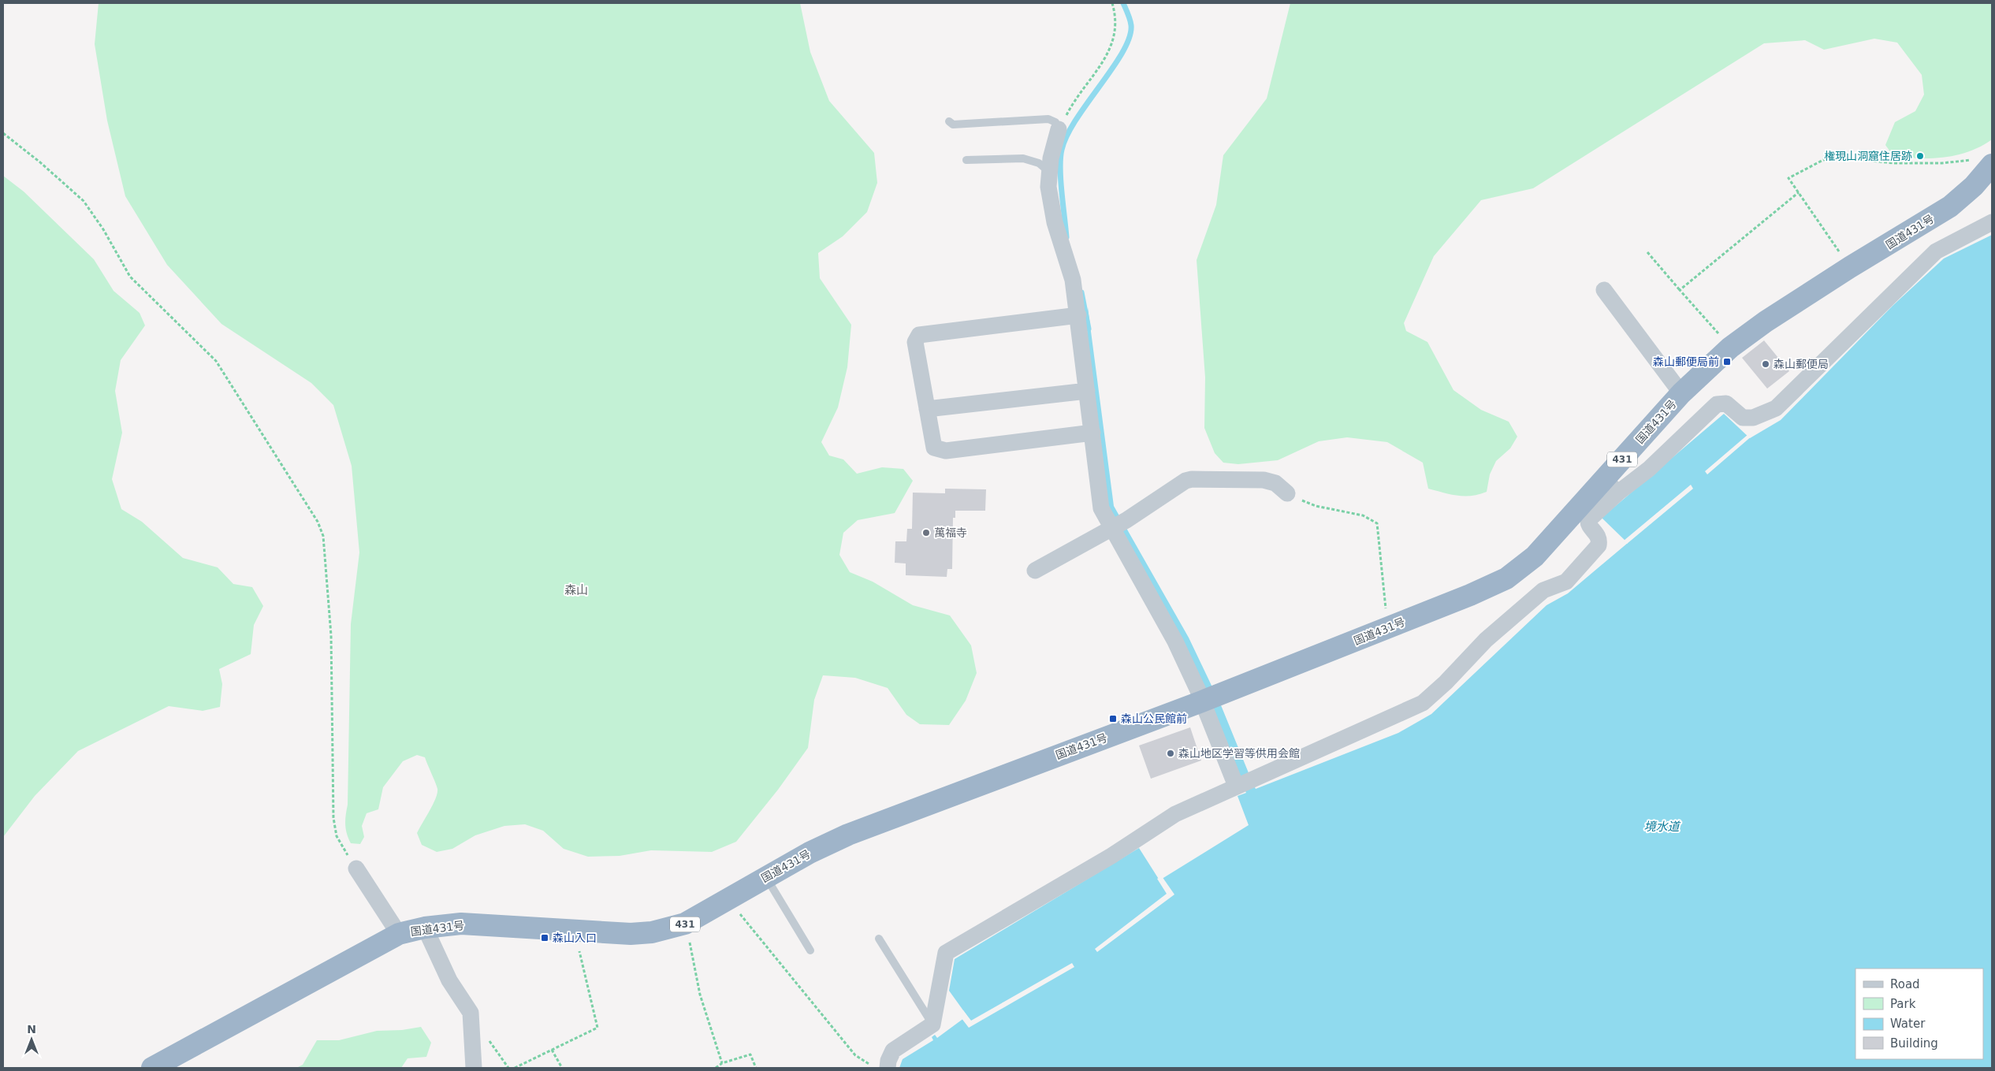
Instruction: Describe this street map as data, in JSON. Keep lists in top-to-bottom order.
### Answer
{
  "streets": {
    "highway": ["国道431号", "431"]
  },
  "districts": ["森山"],
  "water": ["境水道"],
  "places": {
    "other": [
      "権現山洞窟住居跡",
      "森山郵便局",
      "萬福寺",
      "森山地区学習等供用会館"
    ],
    "transit": ["森山郵便局前", "森山公民館前", "森山入口"]
  },
  "legend": [
    "Road",
    "Park",
    "Water",
    "Building"
  ],
  "north": "top"
}
